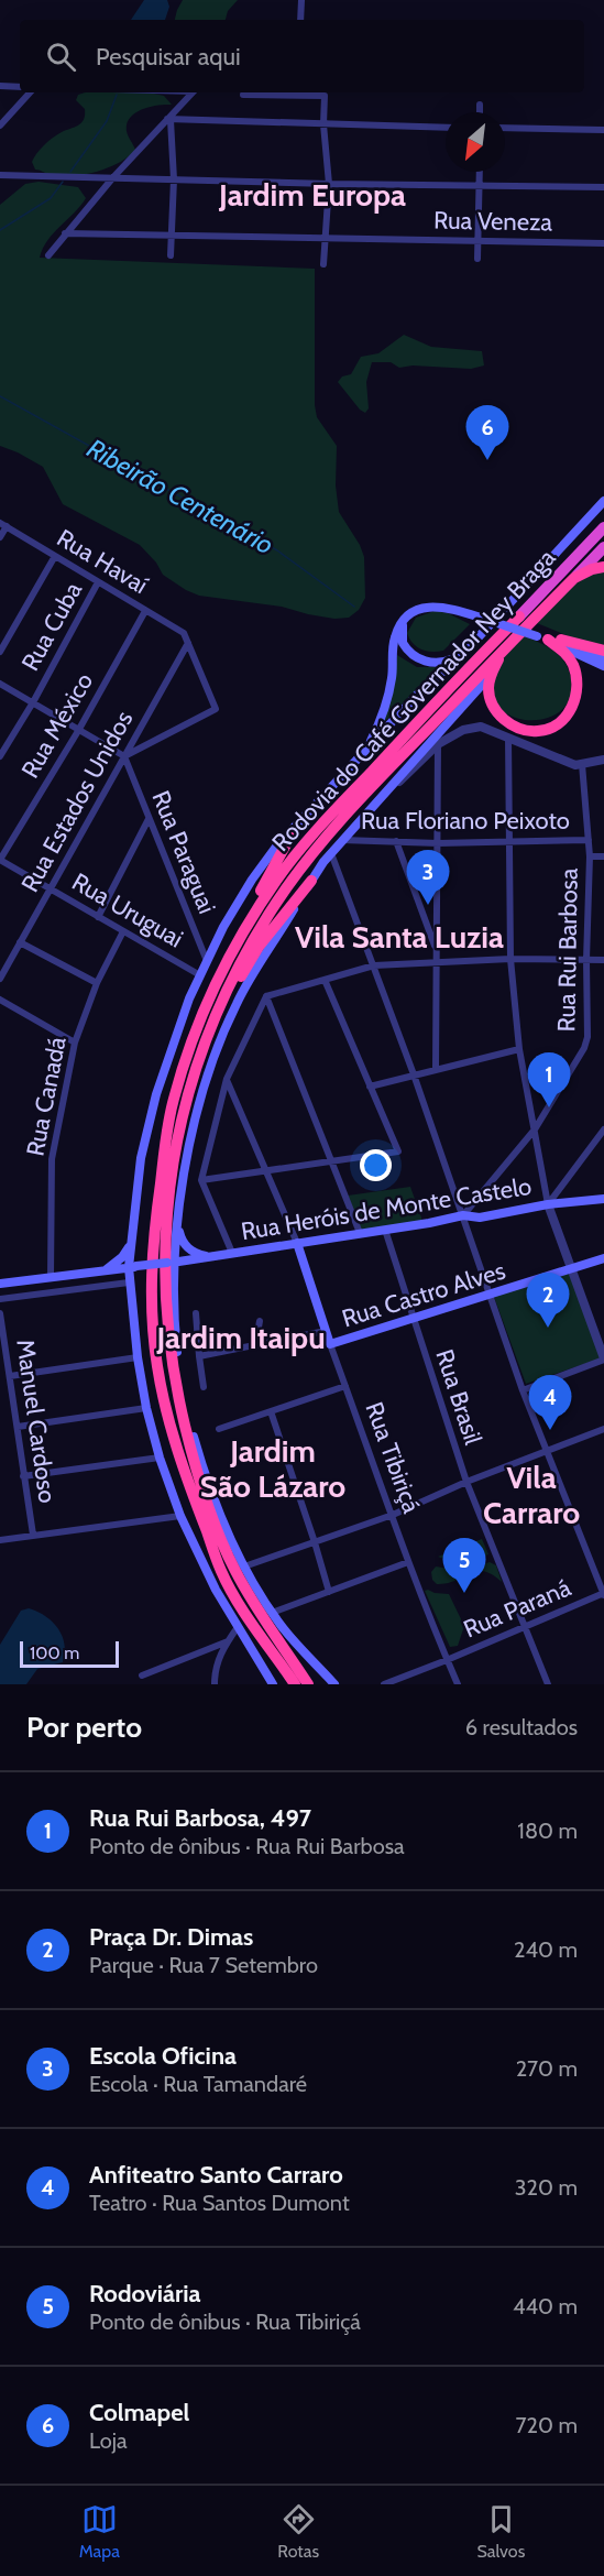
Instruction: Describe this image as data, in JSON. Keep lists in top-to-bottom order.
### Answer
{
  "streets": {
    "highway": ["Rodovia do Café Governador Ney Braga"],
    "main road": ["Rua Heróis de Monte Castelo", "Rua Castro Alves", "Rua Tibiriçá"],
    "street": [
      "Rua Veneza",
      "Rua Havaí",
      "Rua Cuba",
      "Rua México",
      "Rua Estados Unidos",
      "Rua Floriano Peixoto",
      "Rua Paraguai",
      "Rua Uruguai",
      "Rua Rui Barbosa",
      "Rua Canadá",
      "Rua Brasil",
      "Manuel Cardoso",
      "Rua Paraná"
    ]
  },
  "crossings": [
    ["Rua Havaí", "Rua Cuba"],
    ["Rua Havaí", "Rua México"],
    ["Rua Havaí", "Rua Estados Unidos"],
    ["Rua México", "Rua Uruguai"],
    ["Rua Estados Unidos", "Rua Paraguai"],
    ["Rua Estados Unidos", "Rua Uruguai"],
    ["Rua Floriano Peixoto", "Rua Rui Barbosa"],
    ["Rua Uruguai", "Rua Canadá"],
    ["Rua Rui Barbosa", "Rua Heróis de Monte Castelo"],
    ["Rua Canadá", "Rua Heróis de Monte Castelo"],
    ["Rua Heróis de Monte Castelo", "Rua Brasil"],
    ["Rua Heróis de Monte Castelo", "Rua Tibiriçá"],
    ["Rua Castro Alves", "Rua Brasil"],
    ["Rua Castro Alves", "Rua Tibiriçá"],
    ["Rua Brasil", "Rua Paraná"],
    ["Rua Tibiriçá", "Rua Paraná"]
  ],
  "districts": [
    "Jardim Europa",
    "Vila Santa Luzia",
    "Jardim Itaipu",
    "Jardim São Lázaro",
    "Vila Carraro"
  ],
  "water": ["Ribeirão Centenário"],
  "scale_bar": "100 m",
  "north": "bottom left",
  "page": {
    "search": "Pesquisar aqui",
    "pins": [
      "6",
      "3",
      "1",
      "2",
      "4",
      "5"
    ],
    "scale": "100 m",
    "heading": ["Por perto", "6 resultados"],
    "list": [
      {
        "mark": "1",
        "name": "Rua Rui Barbosa, 497",
        "note": "Ponto de ônibus · Rua Rui Barbosa",
        "value": "180 m"
      },
      {
        "mark": "2",
        "name": "Praça Dr. Dimas",
        "note": "Parque · Rua 7 Setembro",
        "value": "240 m"
      },
      {
        "mark": "3",
        "name": "Escola Oficina",
        "note": "Escola · Rua Tamandaré",
        "value": "270 m"
      },
      {
        "mark": "4",
        "name": "Anfiteatro Santo Carraro",
        "note": "Teatro · Rua Santos Dumont",
        "value": "320 m"
      },
      {
        "mark": "5",
        "name": "Rodoviária",
        "note": "Ponto de ônibus · Rua Tibiriçá",
        "value": "440 m"
      },
      {
        "mark": "6",
        "name": "Colmapel",
        "note": "Loja",
        "value": "720 m"
      }
    ],
    "nav": ["Mapa", "Rotas", "Salvos"]
  }
}
